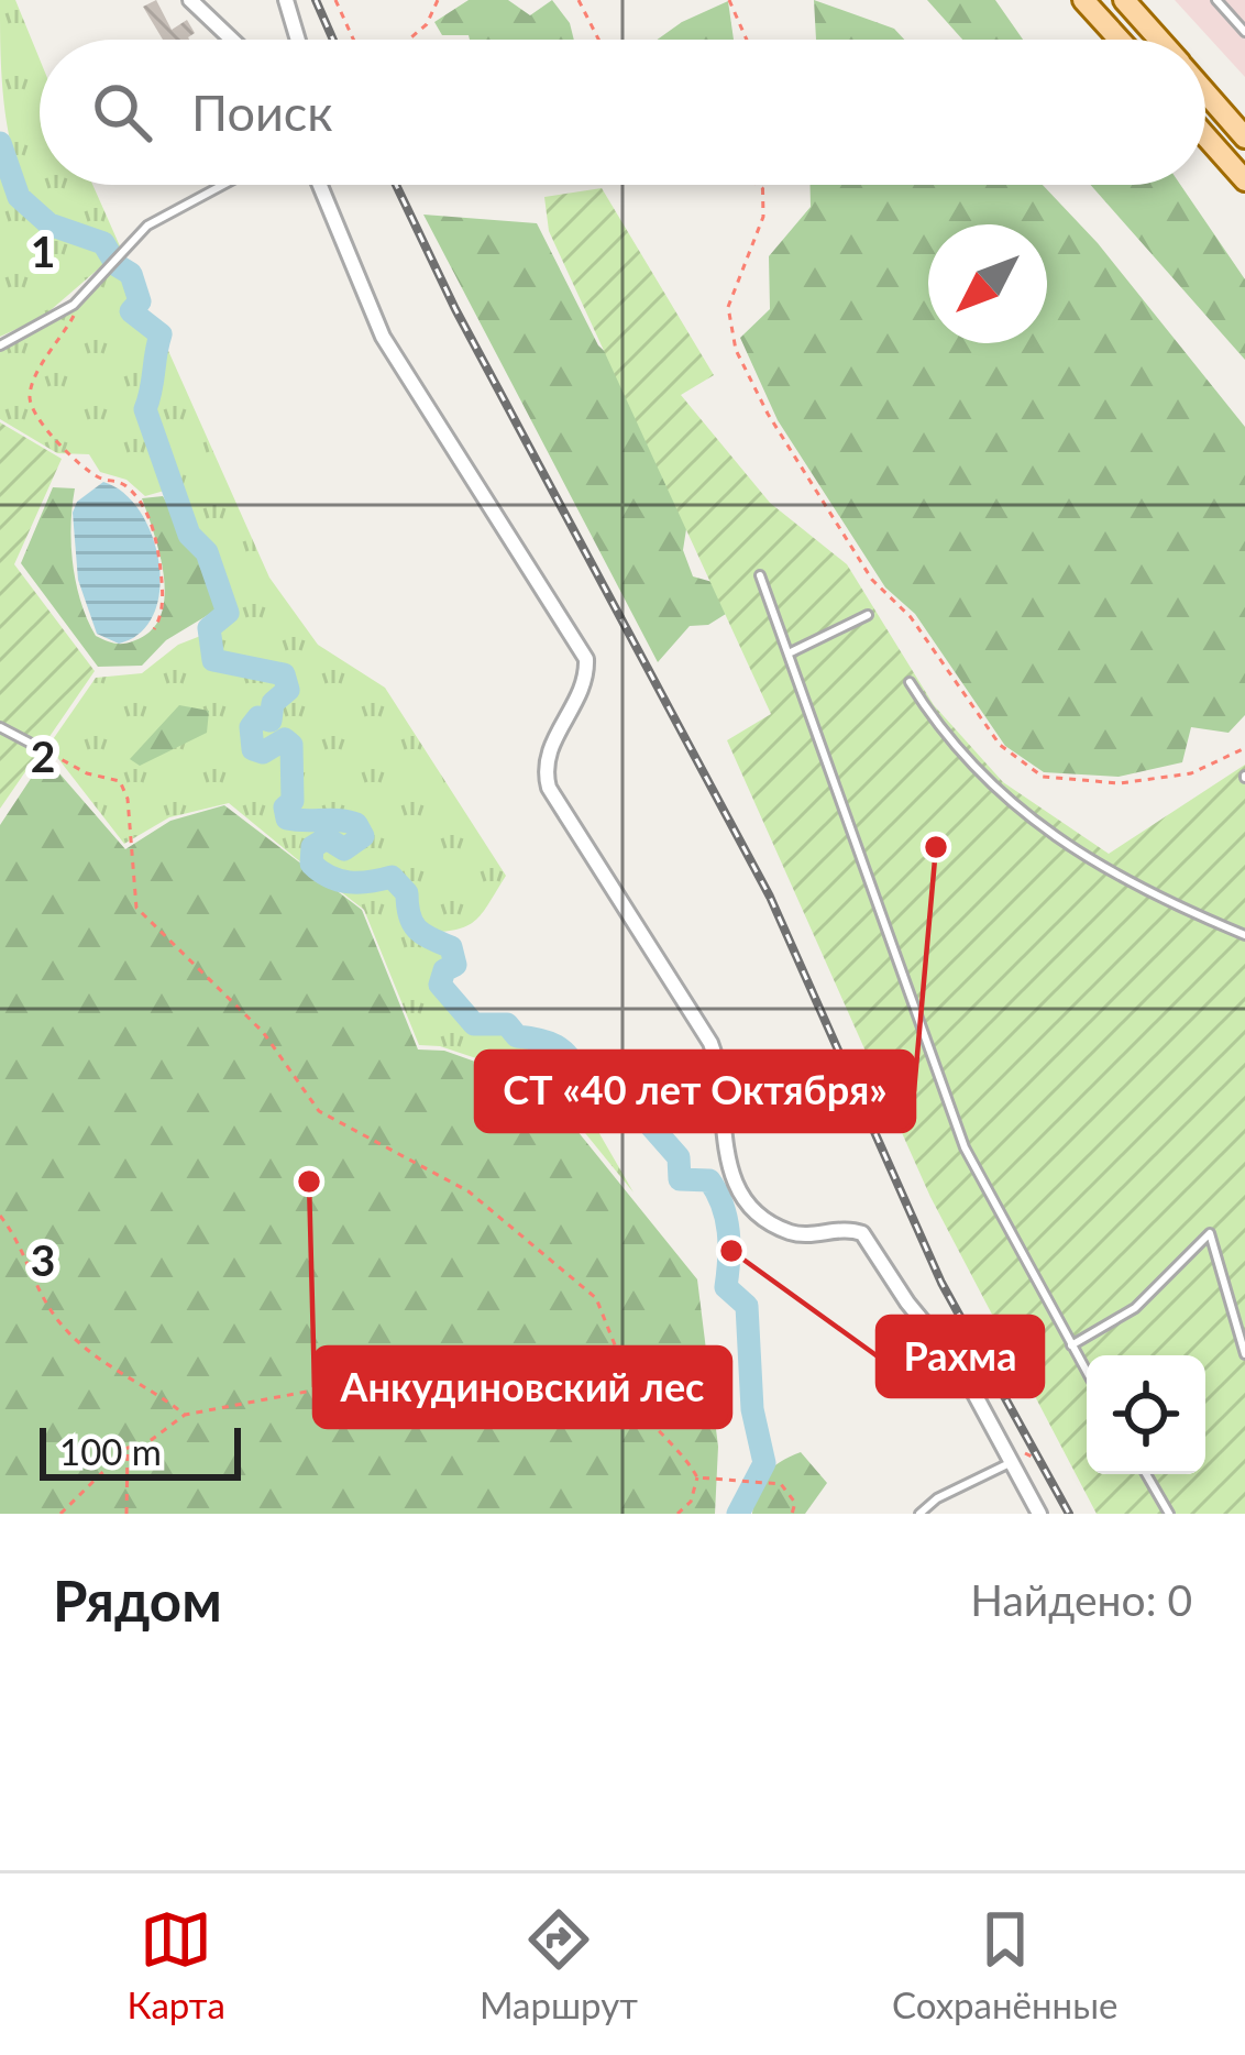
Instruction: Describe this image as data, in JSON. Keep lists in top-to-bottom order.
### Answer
{
  "places": ["СТ «40 лет Октября»", "Анкудиновский лес", "Рахма"],
  "scale_bar": "100 m",
  "north": "bottom left",
  "page": {
    "search": "Поиск",
    "scale": "100 m",
    "heading": ["Рядом", "Найдено: 0"],
    "nav": ["Карта", "Маршрут", "Сохранённые"]
  },
  "grid": {
    "rows": ["1", "2", "3"]
  }
}
